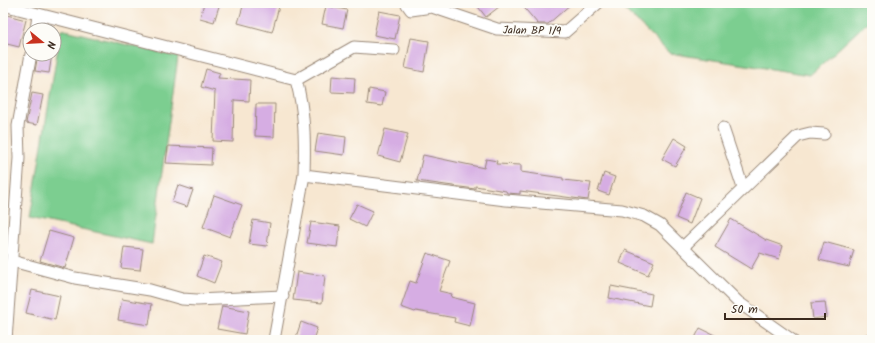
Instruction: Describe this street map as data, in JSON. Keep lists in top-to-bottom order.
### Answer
{
  "streets": {
    "street": ["Jalan BP 1/9"]
  },
  "scale_bar": "50 m",
  "north": "right"
}
